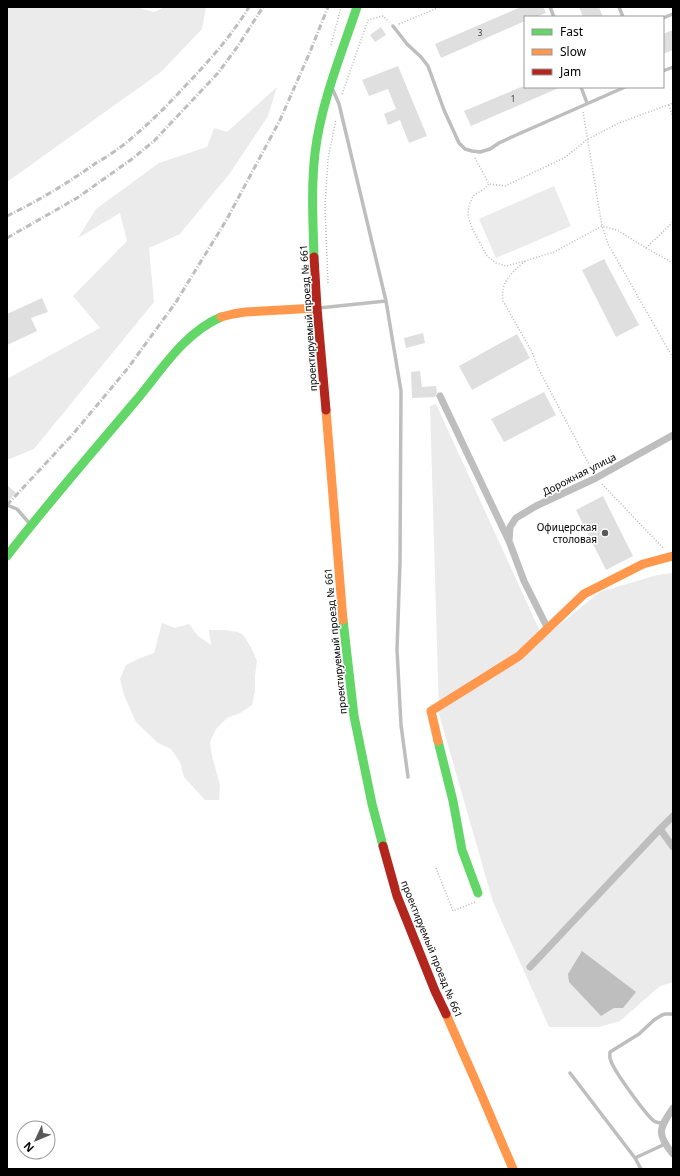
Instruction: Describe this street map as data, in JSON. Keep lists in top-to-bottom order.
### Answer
{
  "streets": {
    "main road": ["проектируемый проезд № 661"],
    "street": ["Дорожная улица"]
  },
  "places": ["Офицерская столовая"],
  "house_numbers": ["3", "1"],
  "legend": ["Fast", "Slow", "Jam"],
  "north": "bottom left"
}
